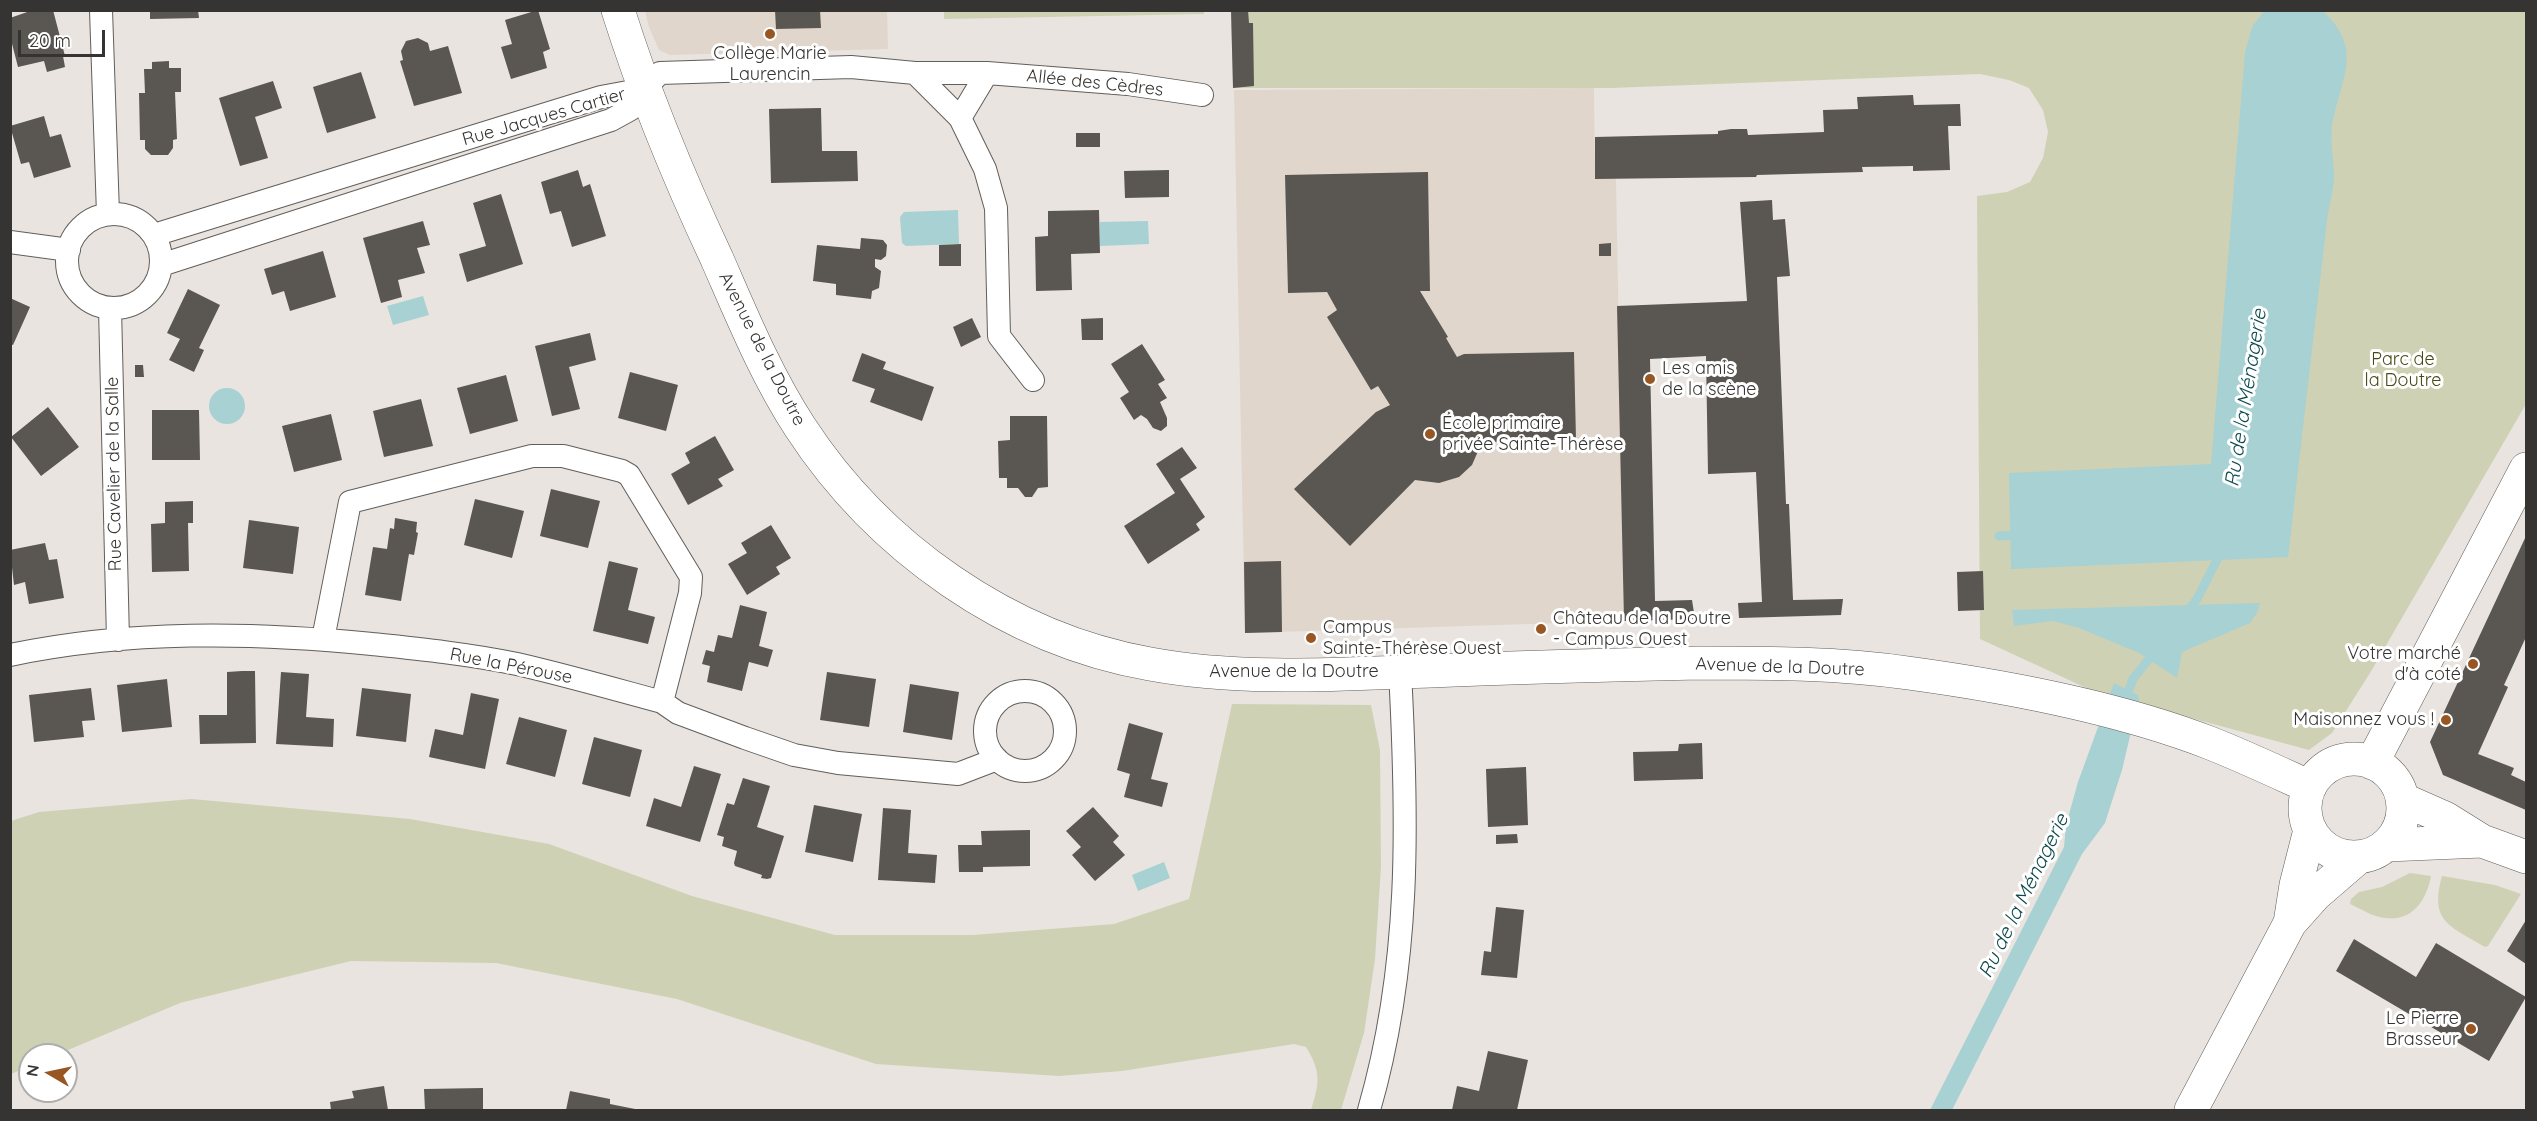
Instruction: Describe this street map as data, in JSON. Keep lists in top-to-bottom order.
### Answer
{
  "streets": {
    "main road": ["Avenue de la Doutre"],
    "street": [
      "Allée des Cèdres",
      "Rue Jacques Cartier",
      "Rue Cavelier de la Salle",
      "Rue la Pérouse"
    ]
  },
  "crossings": [
    ["Allée des Cèdres", "Rue Jacques Cartier"],
    ["Allée des Cèdres", "Avenue de la Doutre"],
    ["Rue Jacques Cartier", "Avenue de la Doutre"],
    ["Rue Jacques Cartier", "Rue Cavelier de la Salle"],
    ["Rue Cavelier de la Salle", "Rue la Pérouse"]
  ],
  "water": ["Ru de la Ménagerie"],
  "parks": ["Parc de la Doutre"],
  "places": [
    "Collège Marie Laurencin",
    "Les amis de la scène",
    "École primaire privée Sainte-Thérèse",
    "Château de la Doutre - Campus Ouest",
    "Campus Sainte-Thérèse Ouest",
    "Votre marché d'à coté",
    "Maisonnez vous !",
    "Le Pierre Brasseur"
  ],
  "scale_bar": "20 m",
  "north": "left"
}
